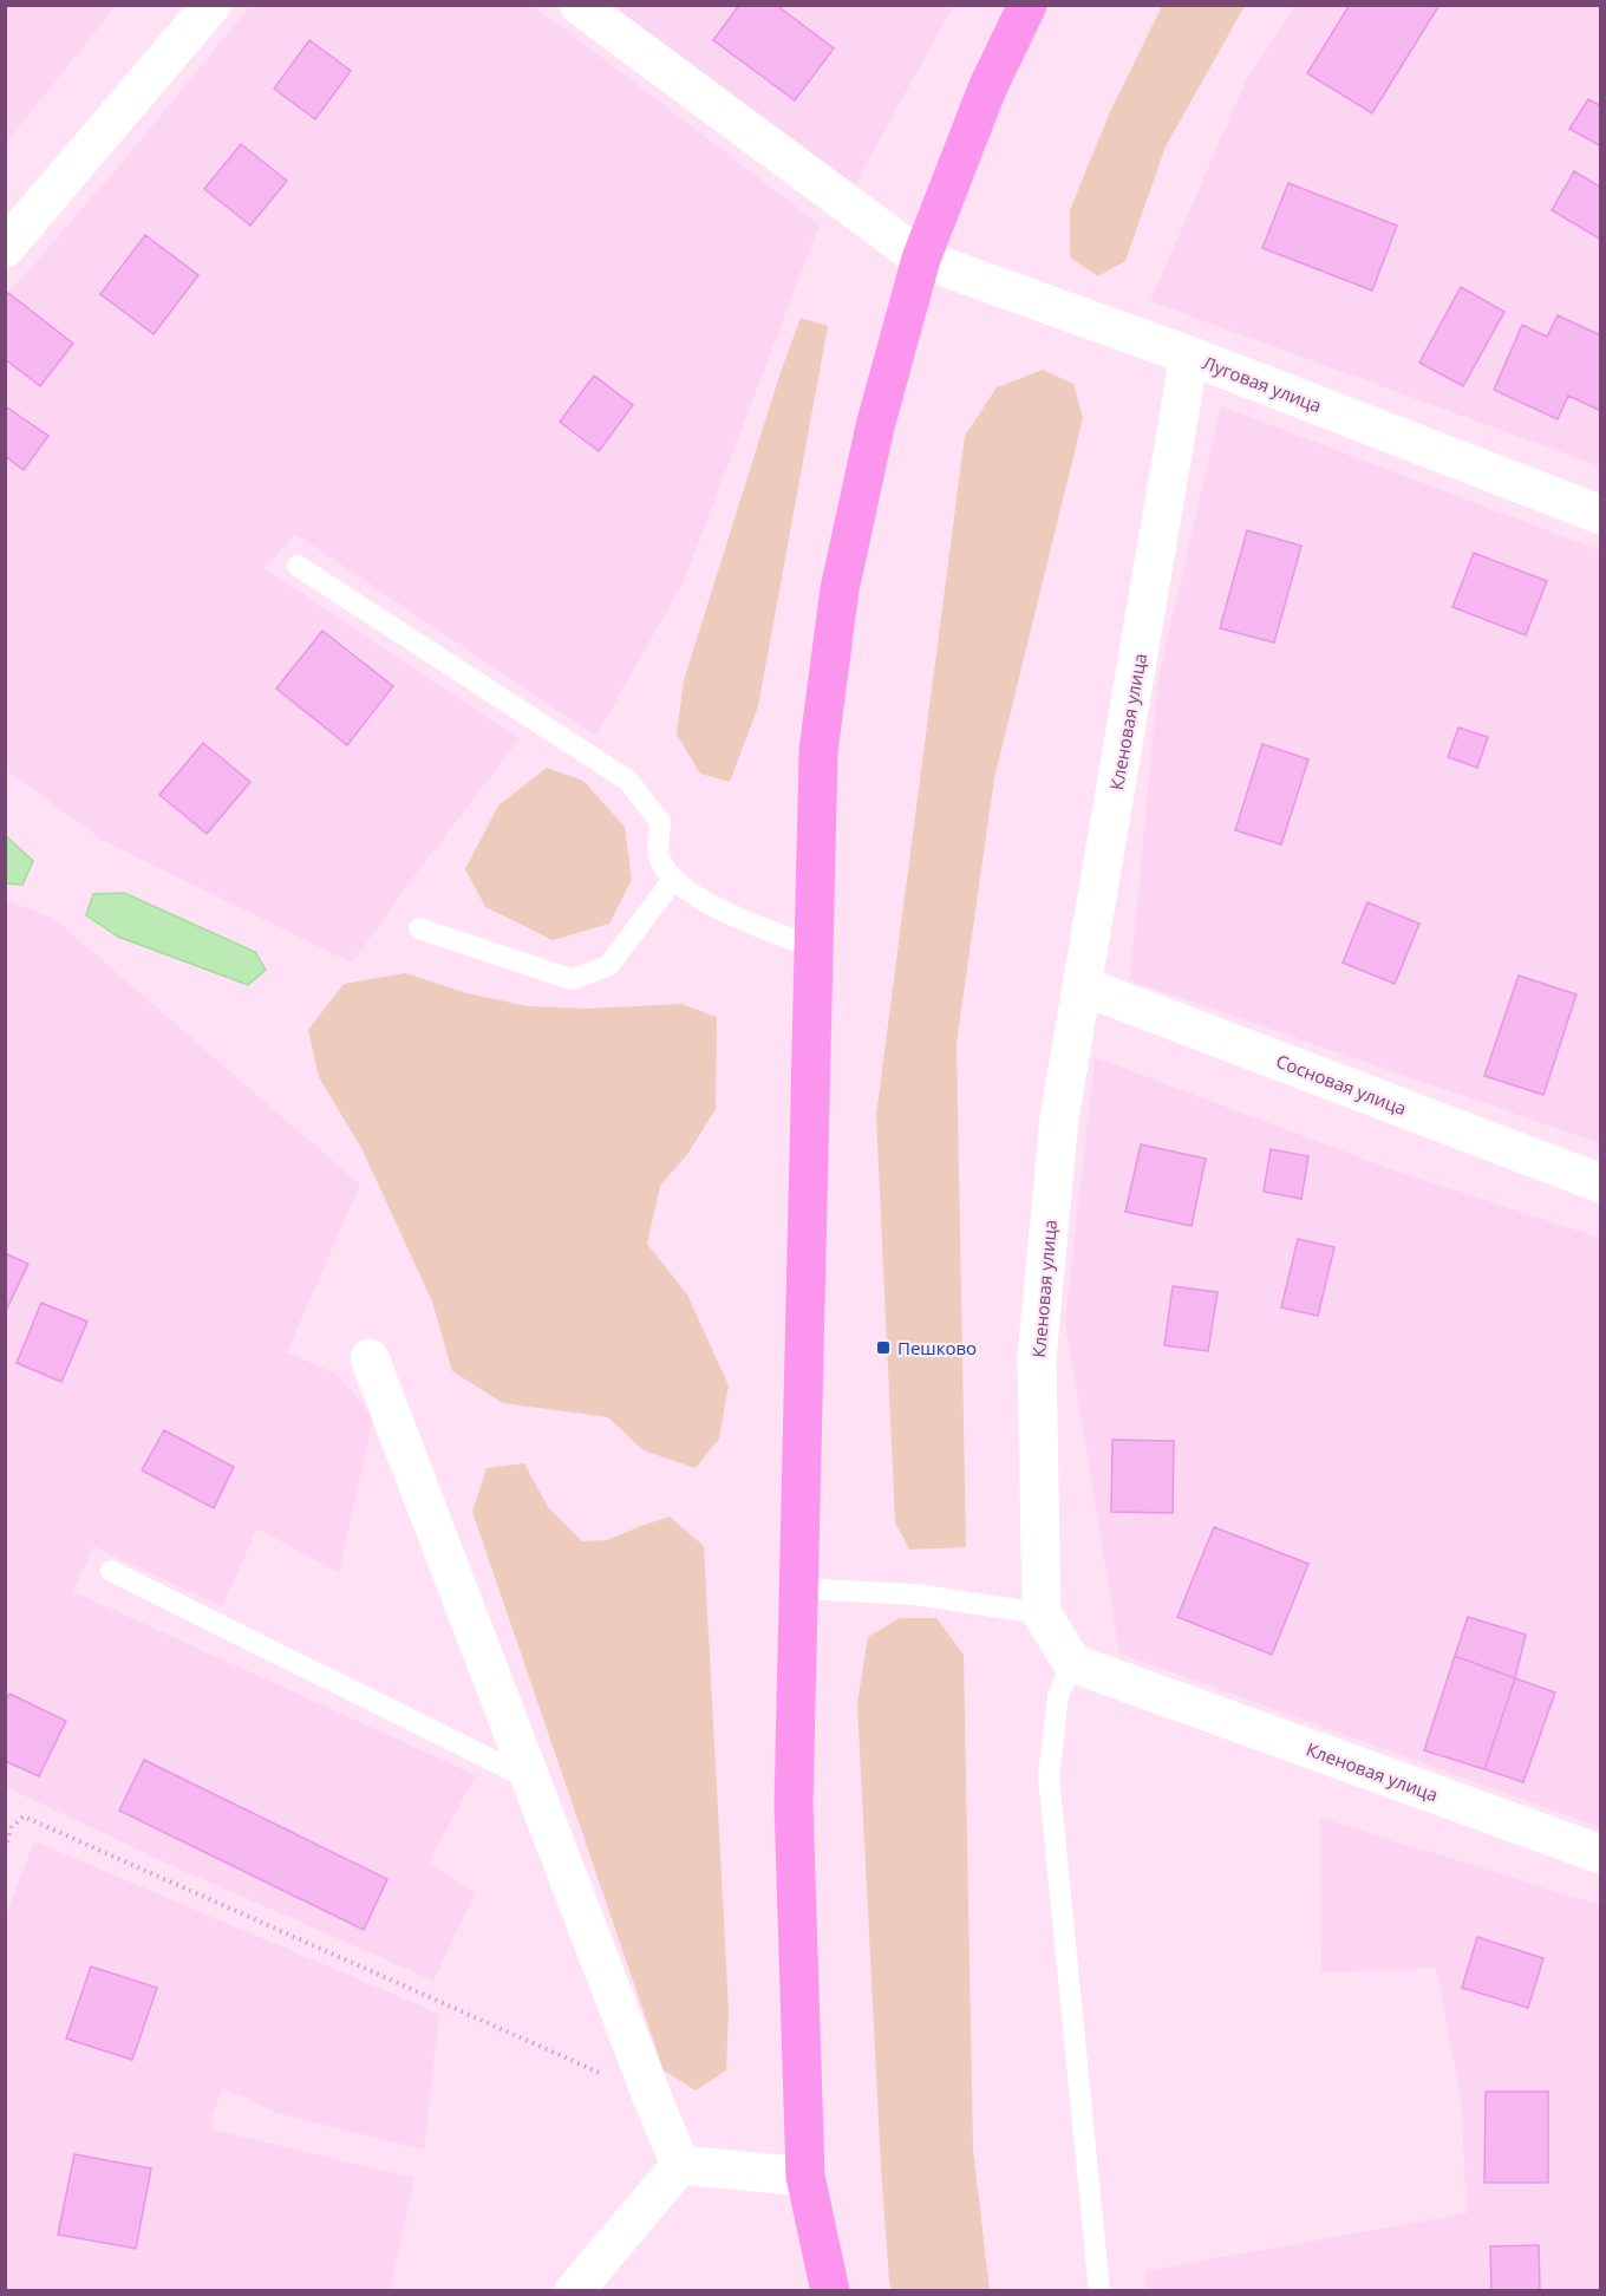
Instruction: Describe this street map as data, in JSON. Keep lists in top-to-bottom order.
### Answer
{
  "streets": {
    "street": ["Луговая улица", "Кленовая улица", "Сосновая улица"]
  },
  "crossings": [
    ["Луговая улица", "Кленовая улица"],
    ["Кленовая улица", "Сосновая улица"]
  ],
  "places": {
    "transit": ["Пешково"]
  }
}
